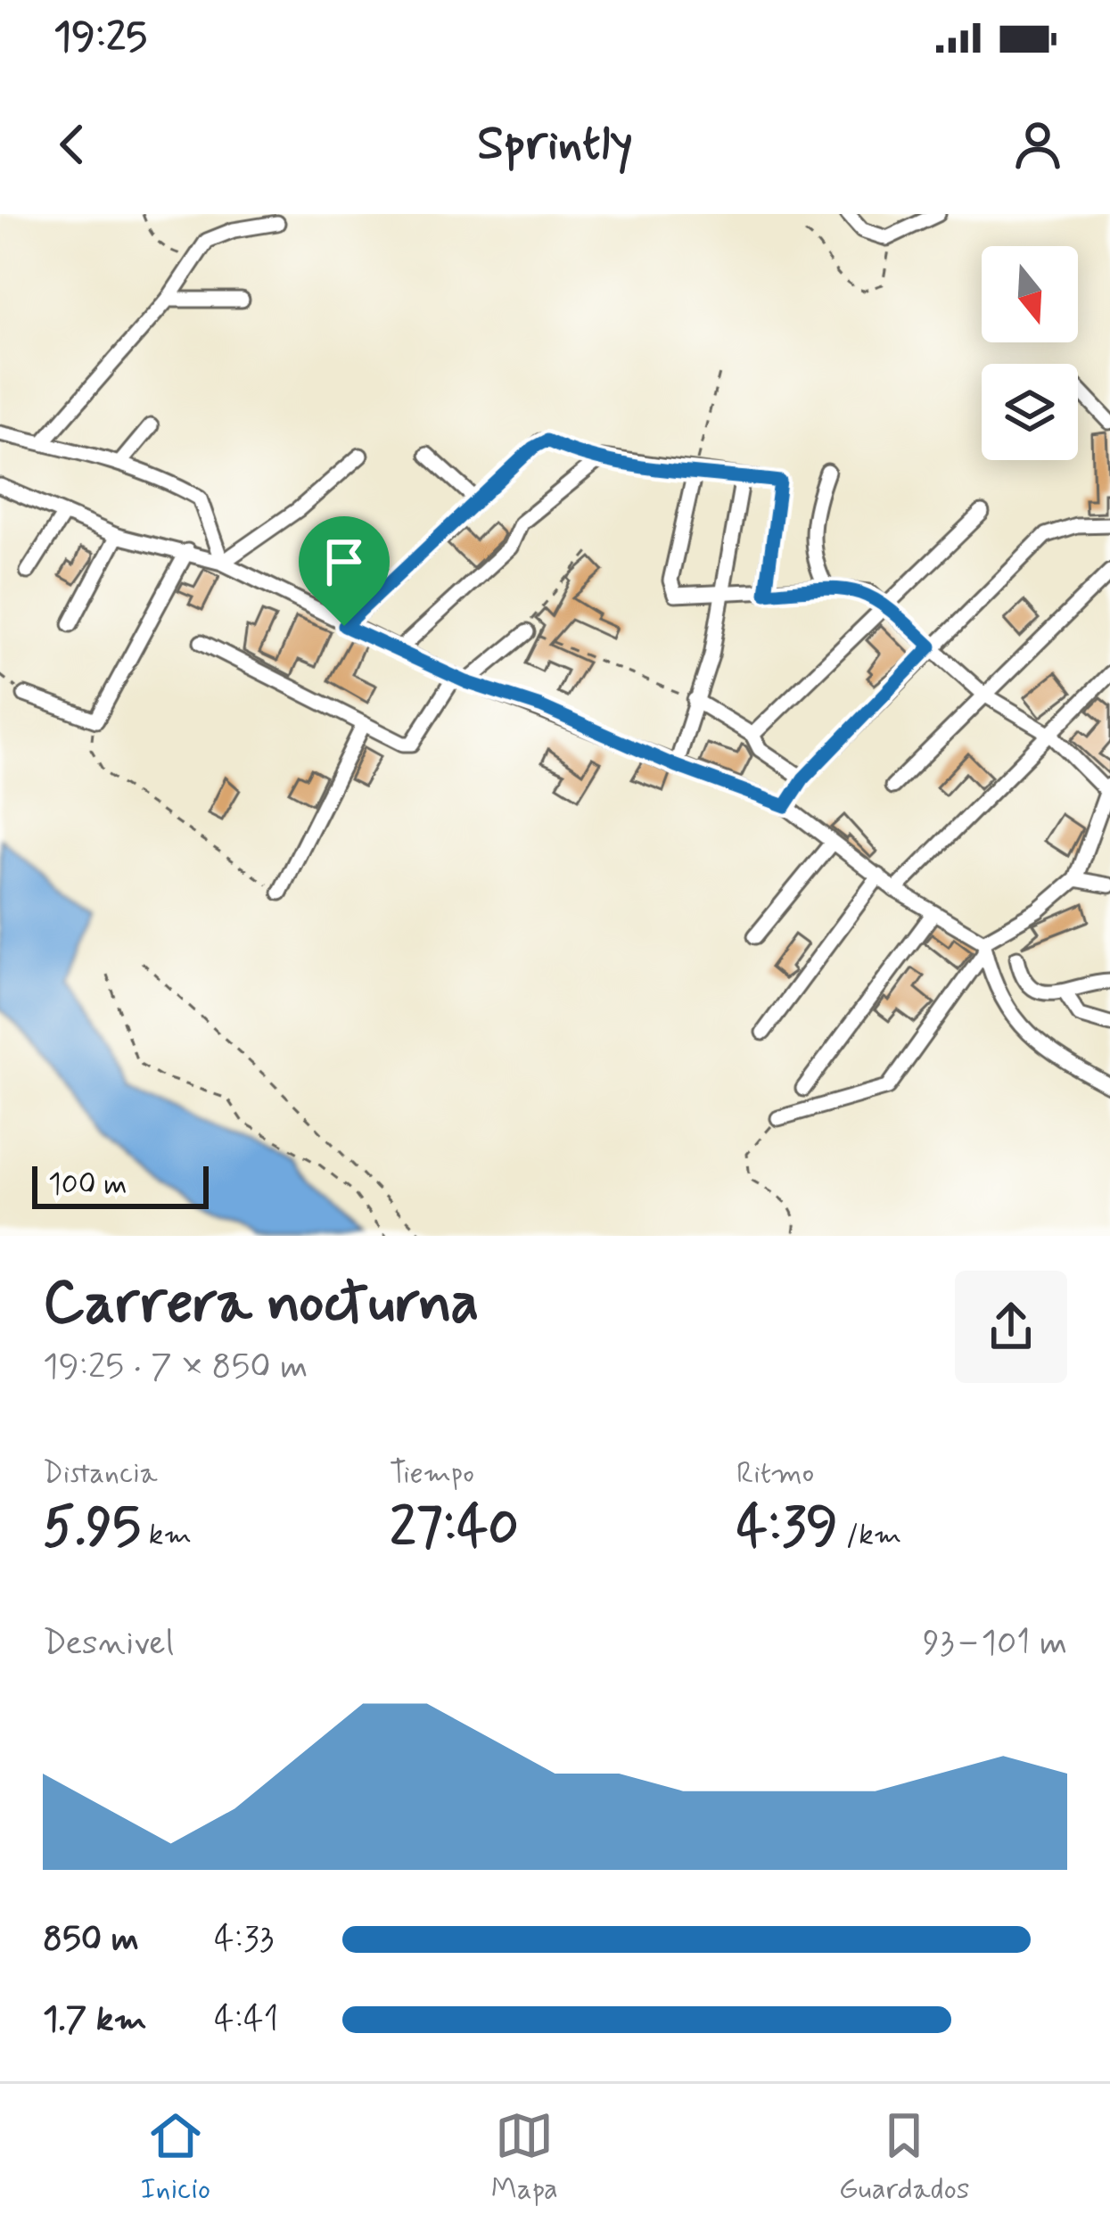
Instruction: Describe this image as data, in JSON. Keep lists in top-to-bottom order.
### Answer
{
  "scale_bar": "100 m",
  "north": "bottom",
  "page": {
    "status": "19:25",
    "header": "Sprintly",
    "scale": "100 m",
    "heading": ["Carrera nocturna", "19:25 · 7 × 850 m"],
    "stats": [
      ["Distancia", "5.95 km"],
      ["Tiempo", "27:40"],
      ["Ritmo", "4:39 /km"]
    ],
    "chart": ["Desnivel", "93–101 m"],
    "list": [
      {
        "name": "850 m",
        "note": "4:33"
      },
      {
        "name": "1.7 km",
        "note": "4:41"
      }
    ],
    "tabs": ["Inicio", "Mapa", "Guardados"]
  }
}
